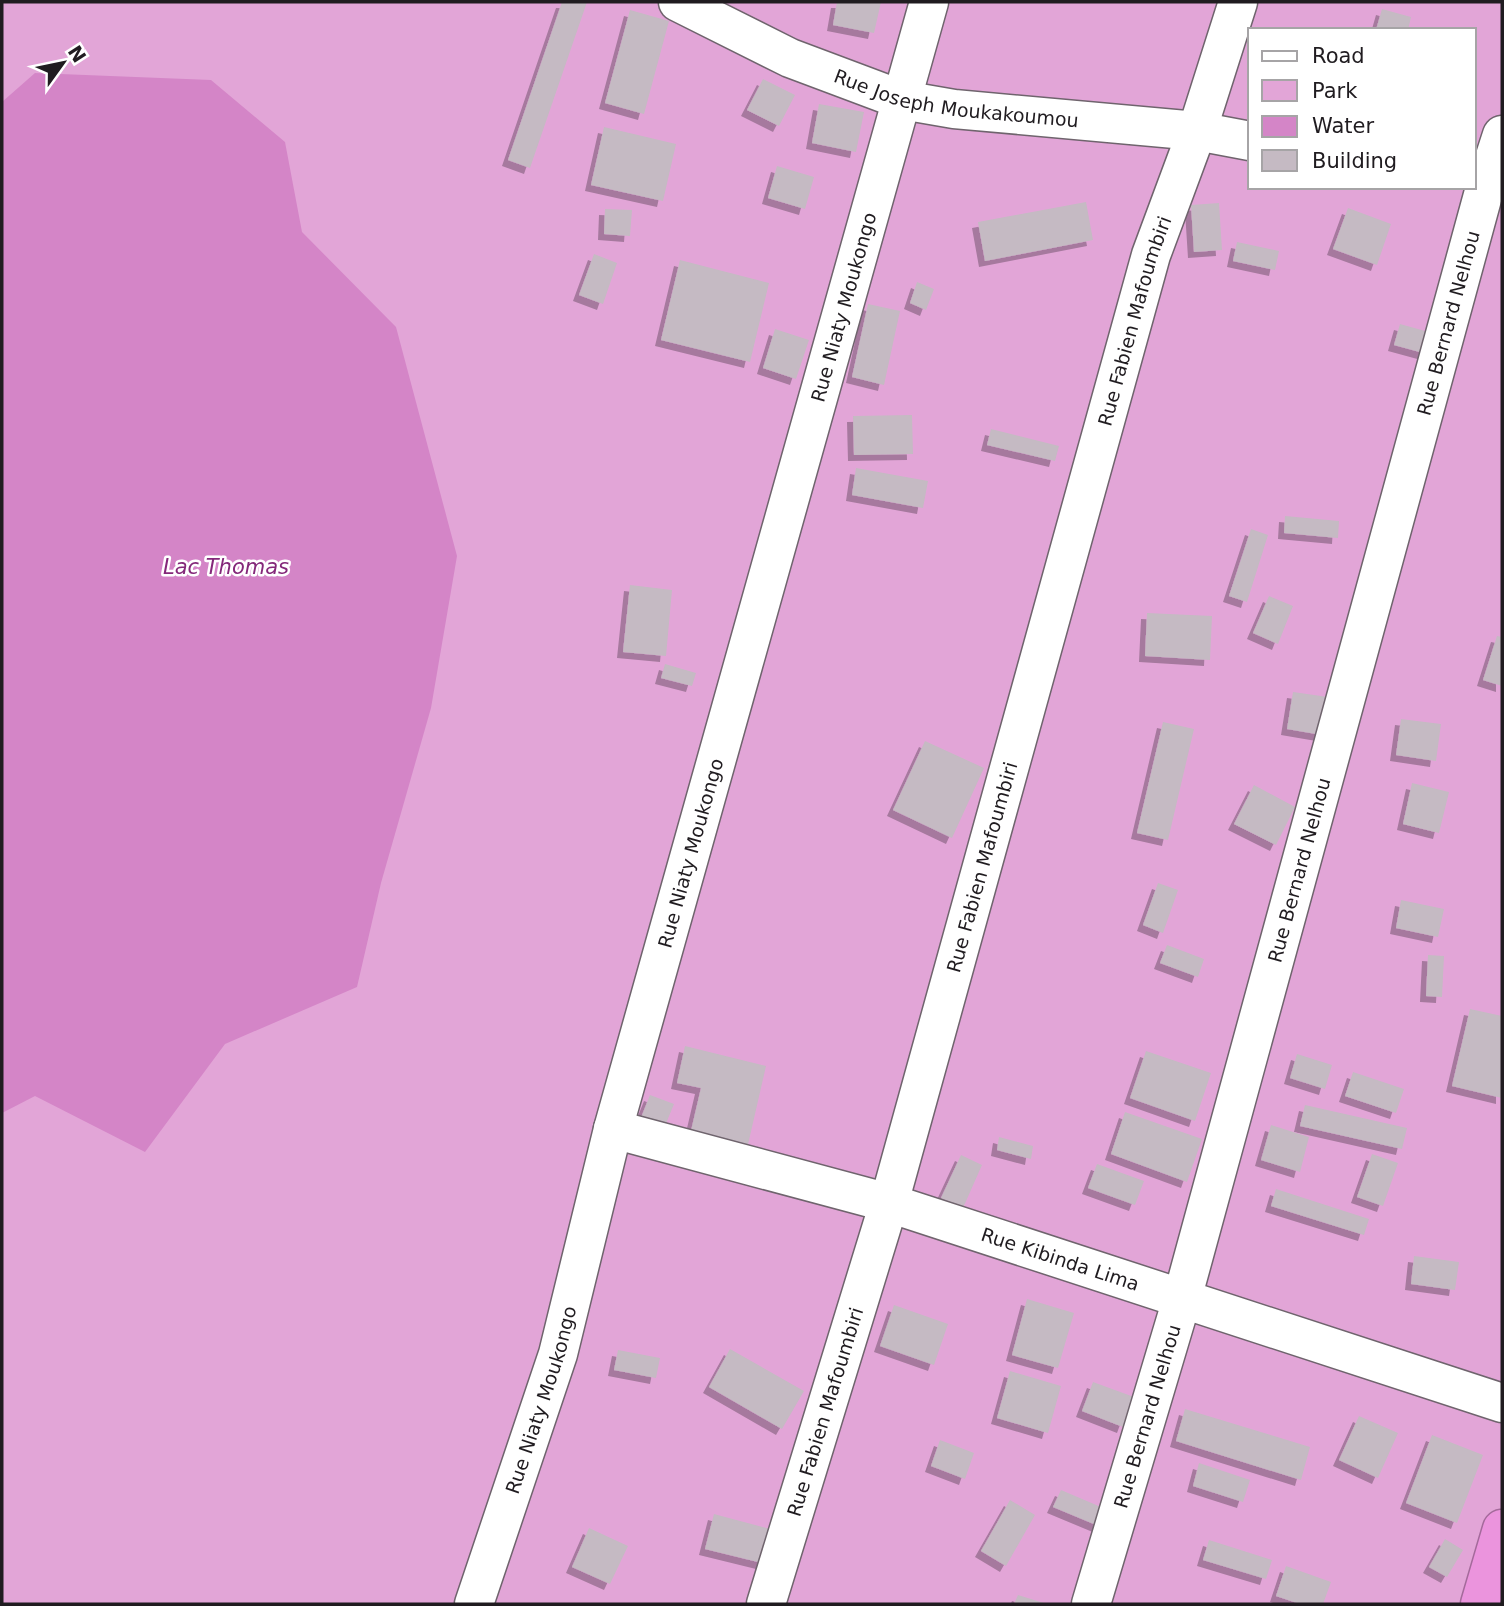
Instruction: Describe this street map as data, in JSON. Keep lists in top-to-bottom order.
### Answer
{
  "streets": {
    "street": [
      "Rue Joseph Moukakoumou",
      "Rue Niaty Moukongo",
      "Rue Fabien Mafoumbiri",
      "Rue Bernard Nelhou",
      "Rue Kibinda Lima"
    ]
  },
  "crossings": [
    ["Rue Joseph Moukakoumou", "Rue Niaty Moukongo"],
    ["Rue Joseph Moukakoumou", "Rue Fabien Mafoumbiri"],
    ["Rue Niaty Moukongo", "Rue Kibinda Lima"],
    ["Rue Fabien Mafoumbiri", "Rue Kibinda Lima"],
    ["Rue Bernard Nelhou", "Rue Kibinda Lima"]
  ],
  "water": ["Lac Thomas"],
  "legend": [
    "Road",
    "Park",
    "Water",
    "Building"
  ],
  "north": "top right"
}
